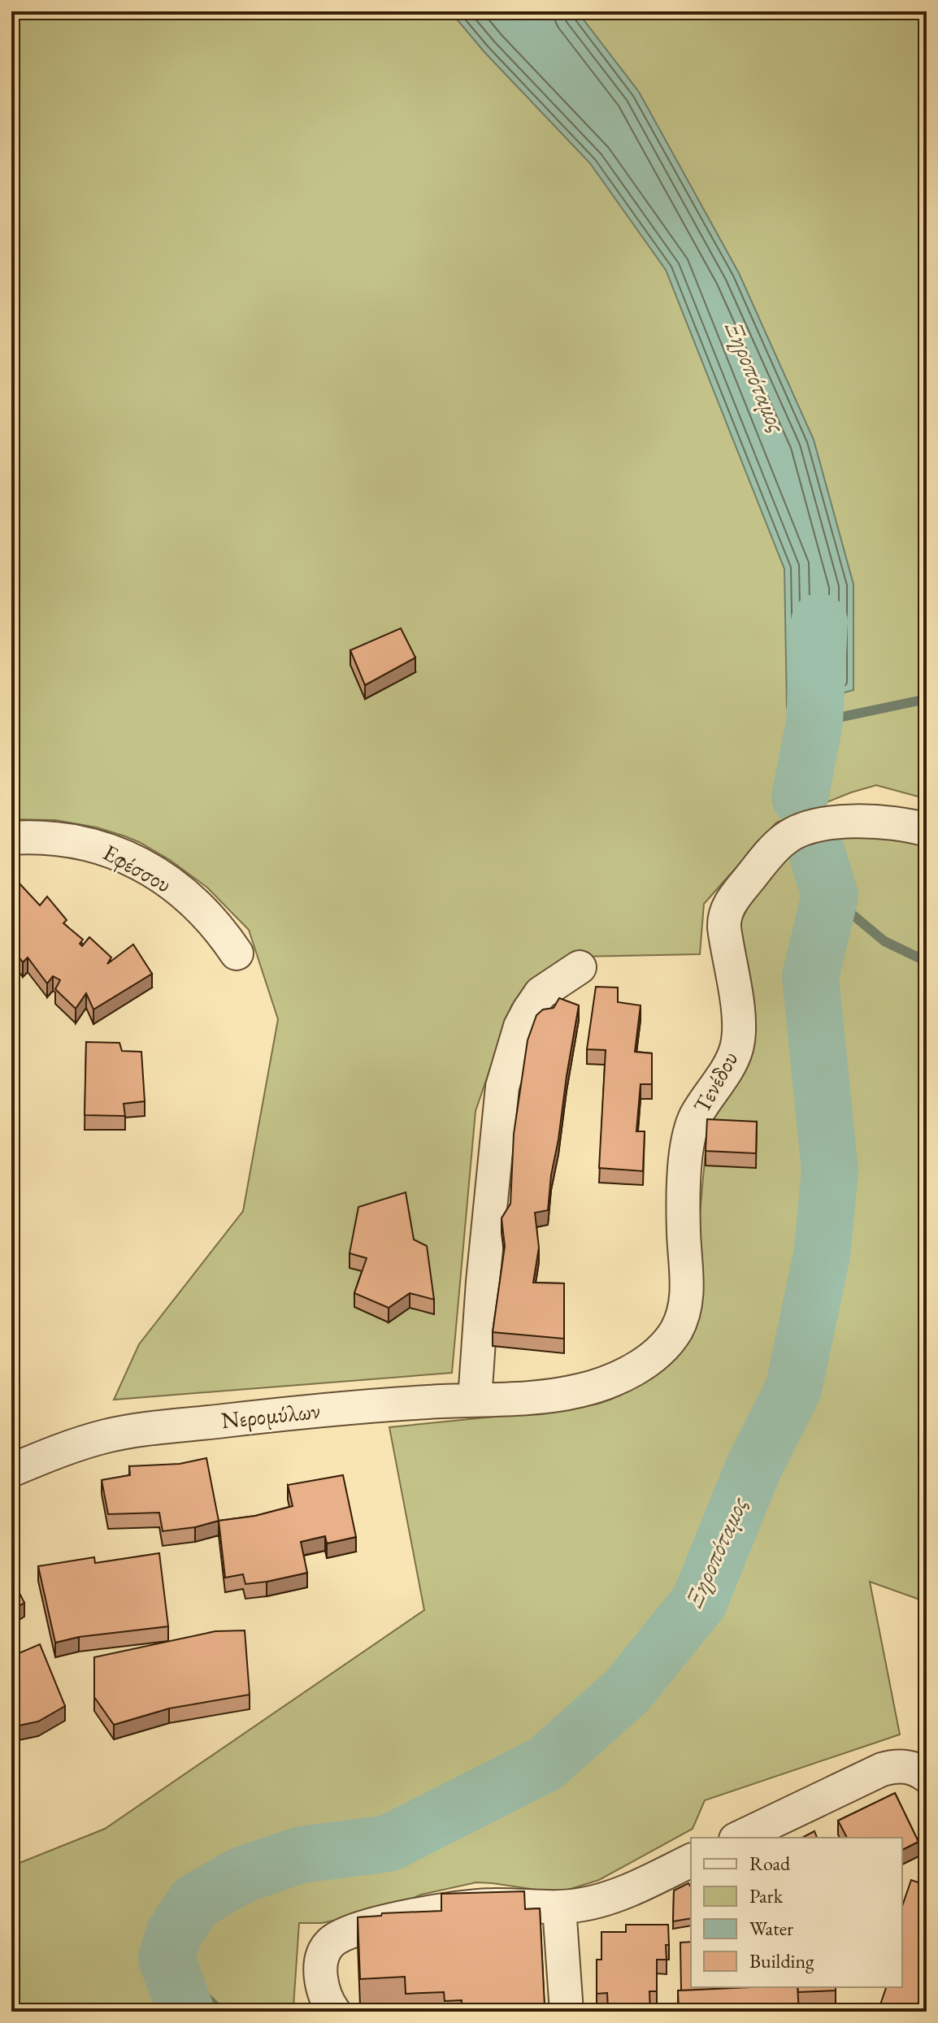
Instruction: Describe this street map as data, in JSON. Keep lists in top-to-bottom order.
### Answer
{
  "streets": {
    "street": ["Εφέσσου", "Τενέδου", "Νερομύλων"]
  },
  "crossings": [
    ["Τενέδου", "Νερομύλων"]
  ],
  "water": ["Ξηροπόταμος"],
  "legend": [
    "Road",
    "Park",
    "Water",
    "Building"
  ]
}
